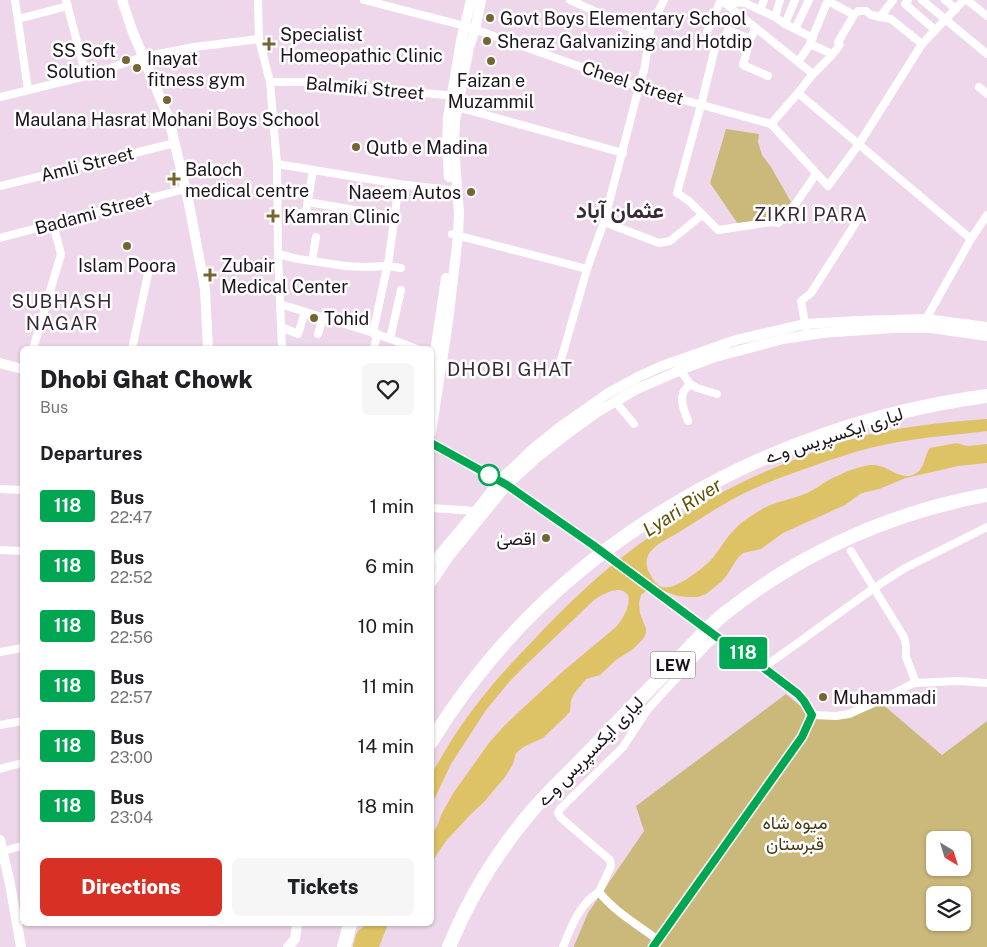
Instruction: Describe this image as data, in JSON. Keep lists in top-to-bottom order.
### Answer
{
  "streets": {
    "highway": ["لیاری ایکسپریس وے", "LEW"],
    "street": [
      "Cheel Street",
      "Balmiki Street",
      "Amli Street",
      "Badami Street"
    ]
  },
  "districts": [
    "عثمان آباد",
    "ZIKRI PARA",
    "SUBHASH NAGAR",
    "DHOBI GHAT"
  ],
  "water": ["Lyari River"],
  "parks": ["میوہ شاہ قبرستان"],
  "places": {
    "other": [
      "Govt Boys Elementary School",
      "Sheraz Galvanizing and Hotdip",
      "SS Soft Solution",
      "Faizan e Muzammil",
      "Inayat fitness gym",
      "Maulana Hasrat Mohani Boys School",
      "Qutb e Madina",
      "Naeem Autos",
      "Islam Poora",
      "Tohid",
      "اقصیٰ",
      "Muhammadi"
    ],
    "health": [
      "Specialist Homeopathic Clinic",
      "Baloch medical centre",
      "Kamran Clinic",
      "Zubair Medical Center"
    ]
  },
  "lines": ["bus line 118"],
  "north": "bottom right",
  "page": {
    "on_map": "118",
    "heading": [
      ["Dhobi Ghat Chowk", "Bus"],
      "Departures"
    ],
    "list": [
      {
        "mark": "118",
        "name": "Bus",
        "note": "22:47",
        "value": "1 min"
      },
      {
        "mark": "118",
        "name": "Bus",
        "note": "22:52",
        "value": "6 min"
      },
      {
        "mark": "118",
        "name": "Bus",
        "note": "22:56",
        "value": "10 min"
      },
      {
        "mark": "118",
        "name": "Bus",
        "note": "22:57",
        "value": "11 min"
      },
      {
        "mark": "118",
        "name": "Bus",
        "note": "23:00",
        "value": "14 min"
      },
      {
        "mark": "118",
        "name": "Bus",
        "note": "23:04",
        "value": "18 min"
      }
    ],
    "buttons": ["Directions", "Tickets"]
  }
}
